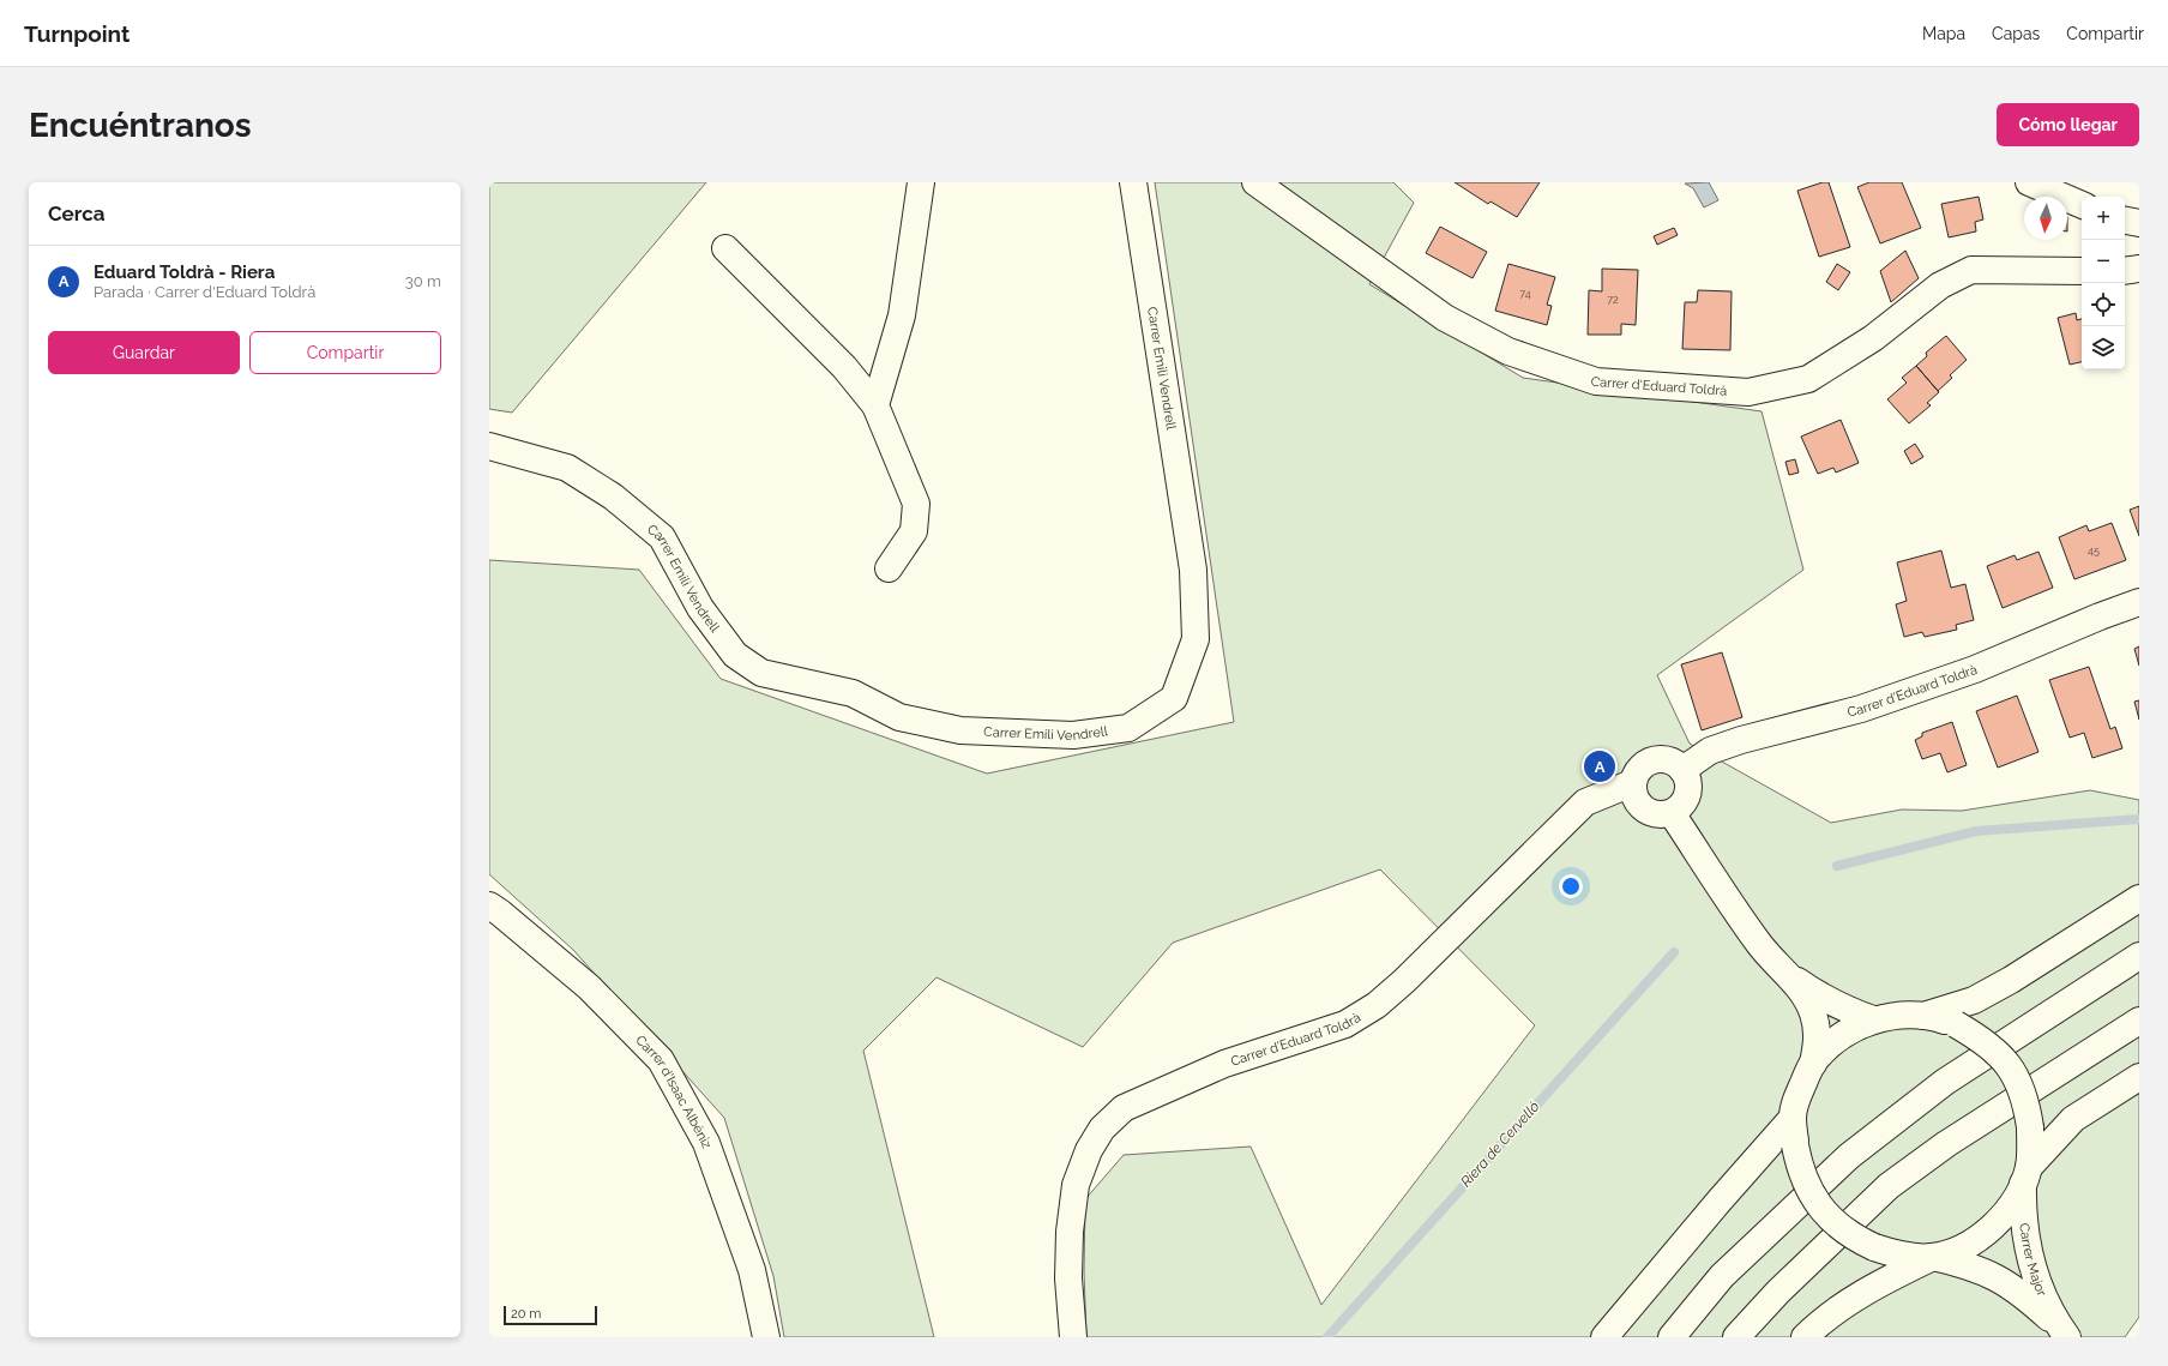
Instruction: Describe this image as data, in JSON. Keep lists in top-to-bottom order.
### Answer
{
  "streets": {
    "main road": [
      "Carrer Emili Vendrell",
      "Carrer d'Eduard Toldrà",
      "Carrer d'Isaac Albéniz",
      "Carrer Major"
    ]
  },
  "water": ["Riera de Cervelló"],
  "house_numbers": ["74", "72", "45"],
  "scale_bar": "20 m",
  "north": "bottom",
  "page": {
    "header": "Turnpoint",
    "nav": ["Mapa", "Capas", "Compartir"],
    "buttons": [
      "Cómo llegar",
      ["Guardar", "Compartir"]
    ],
    "title": "Encuéntranos",
    "heading": "Cerca",
    "map_buttons": ["+", "−"],
    "list": [
      {
        "mark": "A",
        "name": "Eduard Toldrà - Riera",
        "note": "Parada · Carrer d'Eduard Toldrà",
        "value": "30 m"
      }
    ],
    "pins": "A",
    "scale": "20 m"
  }
}
